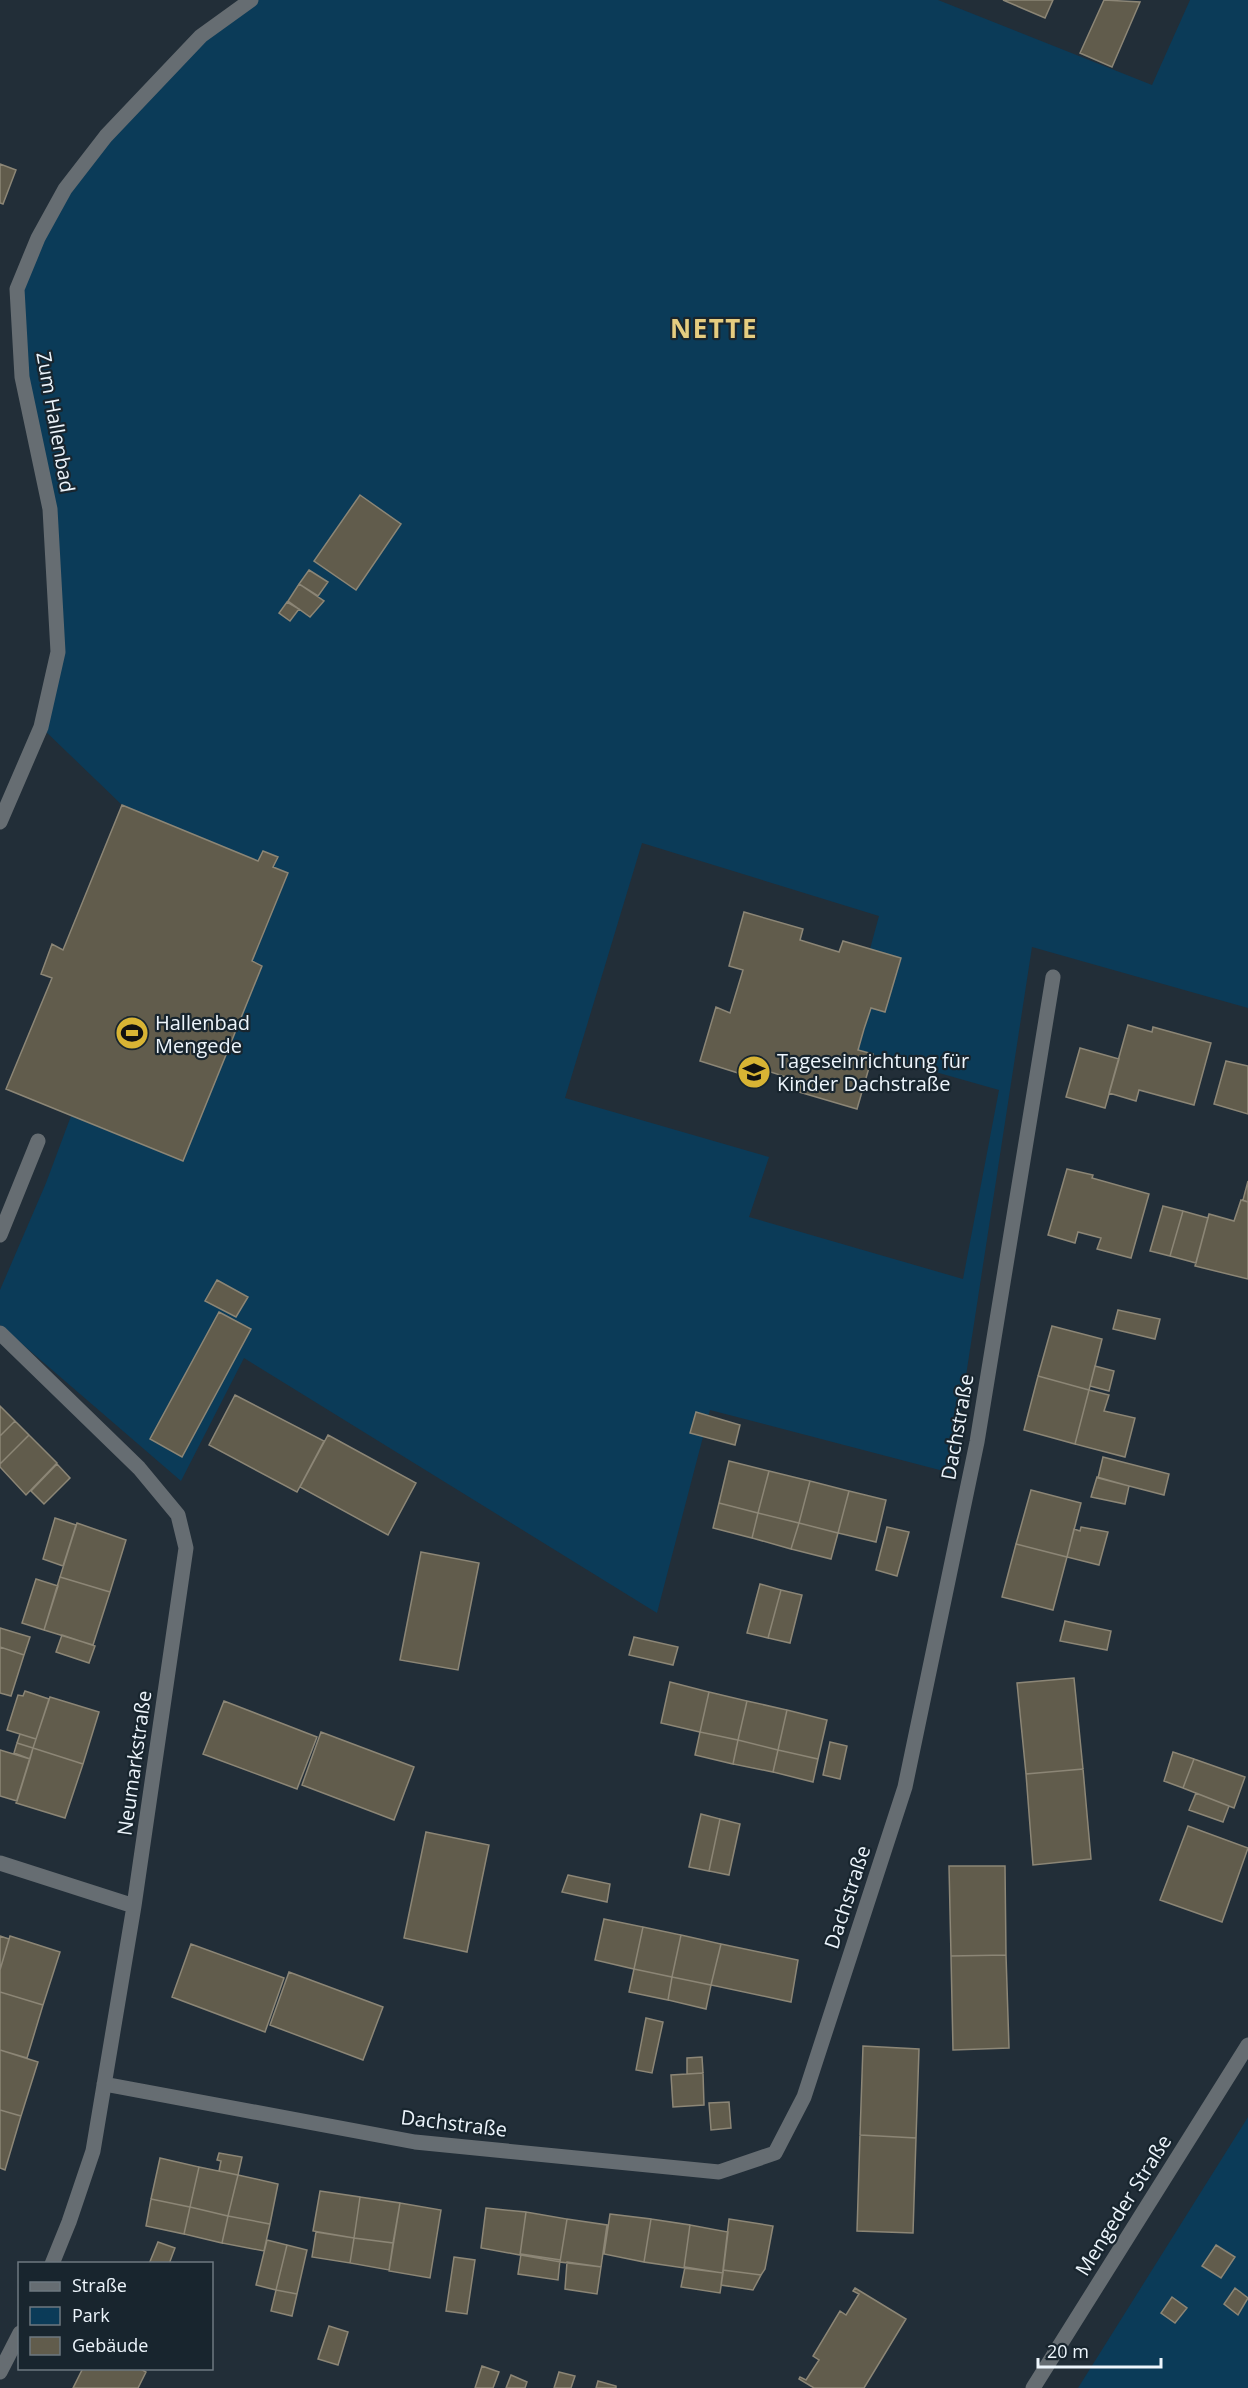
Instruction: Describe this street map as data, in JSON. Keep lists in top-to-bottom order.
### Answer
{
  "streets": {
    "street": [
      "Zum Hallenbad",
      "Dachstraße",
      "Neumarkstraße",
      "Mengeder Straße"
    ]
  },
  "crossings": [
    ["Dachstraße", "Neumarkstraße"]
  ],
  "districts": ["NETTE"],
  "places": {
    "sports": ["Hallenbad Mengede"],
    "school or university": ["Tageseinrichtung für Kinder Dachstraße"]
  },
  "legend": ["Straße", "Park", "Gebäude"],
  "scale_bar": "20 m"
}
